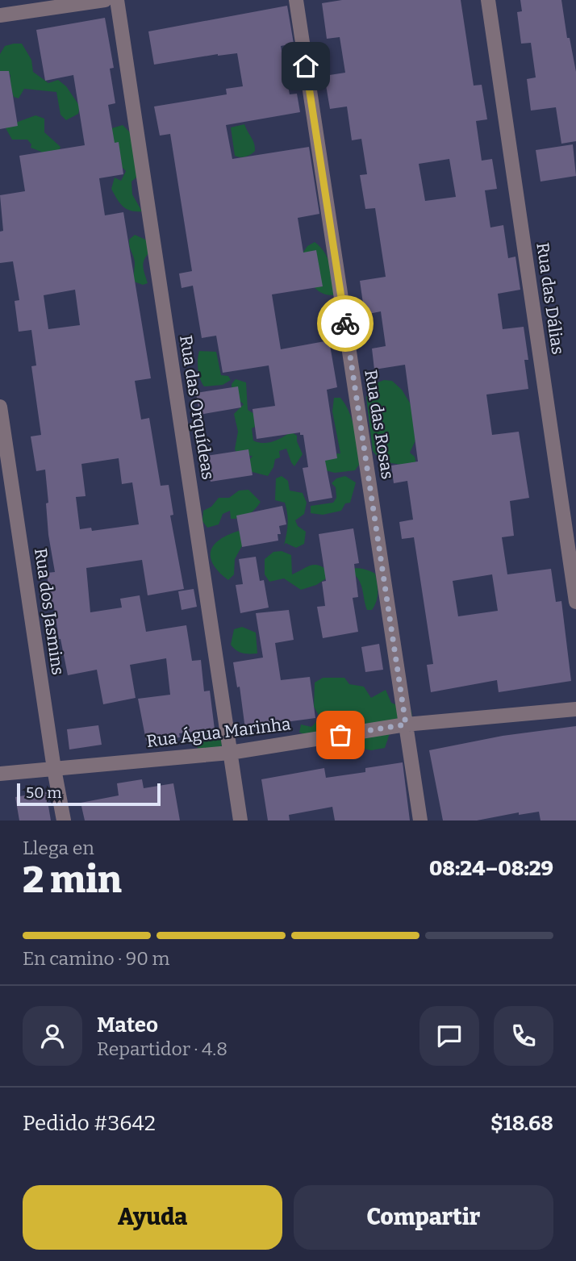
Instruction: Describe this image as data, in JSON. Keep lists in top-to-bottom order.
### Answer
{
  "streets": {
    "street": [
      "Rua das Dálias",
      "Rua das Orquídeas",
      "Rua das Rosas",
      "Rua dos Jasmins",
      "Rua Água Marinha"
    ]
  },
  "crossings": [
    ["Rua das Orquídeas", "Rua Água Marinha"],
    ["Rua das Rosas", "Rua Água Marinha"],
    ["Rua dos Jasmins", "Rua Água Marinha"]
  ],
  "scale_bar": "50 m",
  "page": {
    "scale": "50 m",
    "heading": ["2 min", "Llega en", "08:24–08:29"],
    "panel": [
      "Mateo",
      "Repartidor · 4.8",
      "Pedido #3642",
      "$18.68"
    ],
    "bar": "En camino · 90 m",
    "buttons": ["Ayuda", "Compartir"]
  }
}
